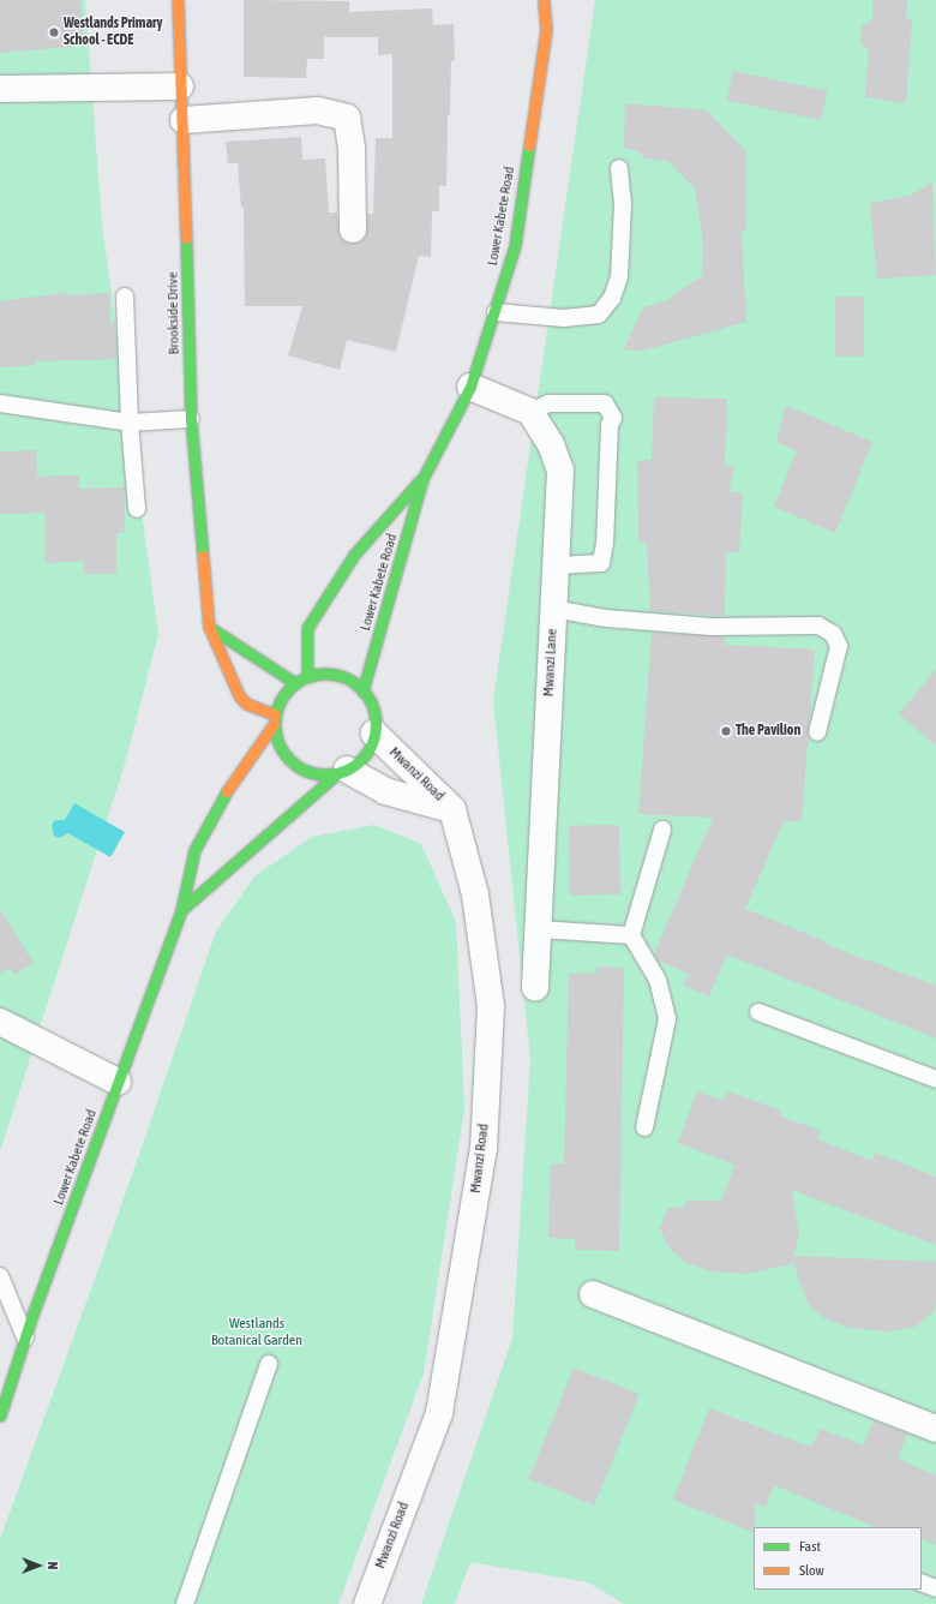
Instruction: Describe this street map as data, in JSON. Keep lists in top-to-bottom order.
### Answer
{
  "streets": {
    "main road": ["Lower Kabete Road", "Brookside Drive"],
    "street": ["Mwanzi Lane", "Mwanzi Road"]
  },
  "crossings": [
    ["Lower Kabete Road", "Brookside Drive"],
    ["Lower Kabete Road", "Mwanzi Road"],
    ["Brookside Drive", "Mwanzi Road"]
  ],
  "parks": ["Westlands Botanical Garden"],
  "places": ["Westlands Primary School - ECDE", "The Pavilion"],
  "legend": ["Fast", "Slow"],
  "north": "right"
}
